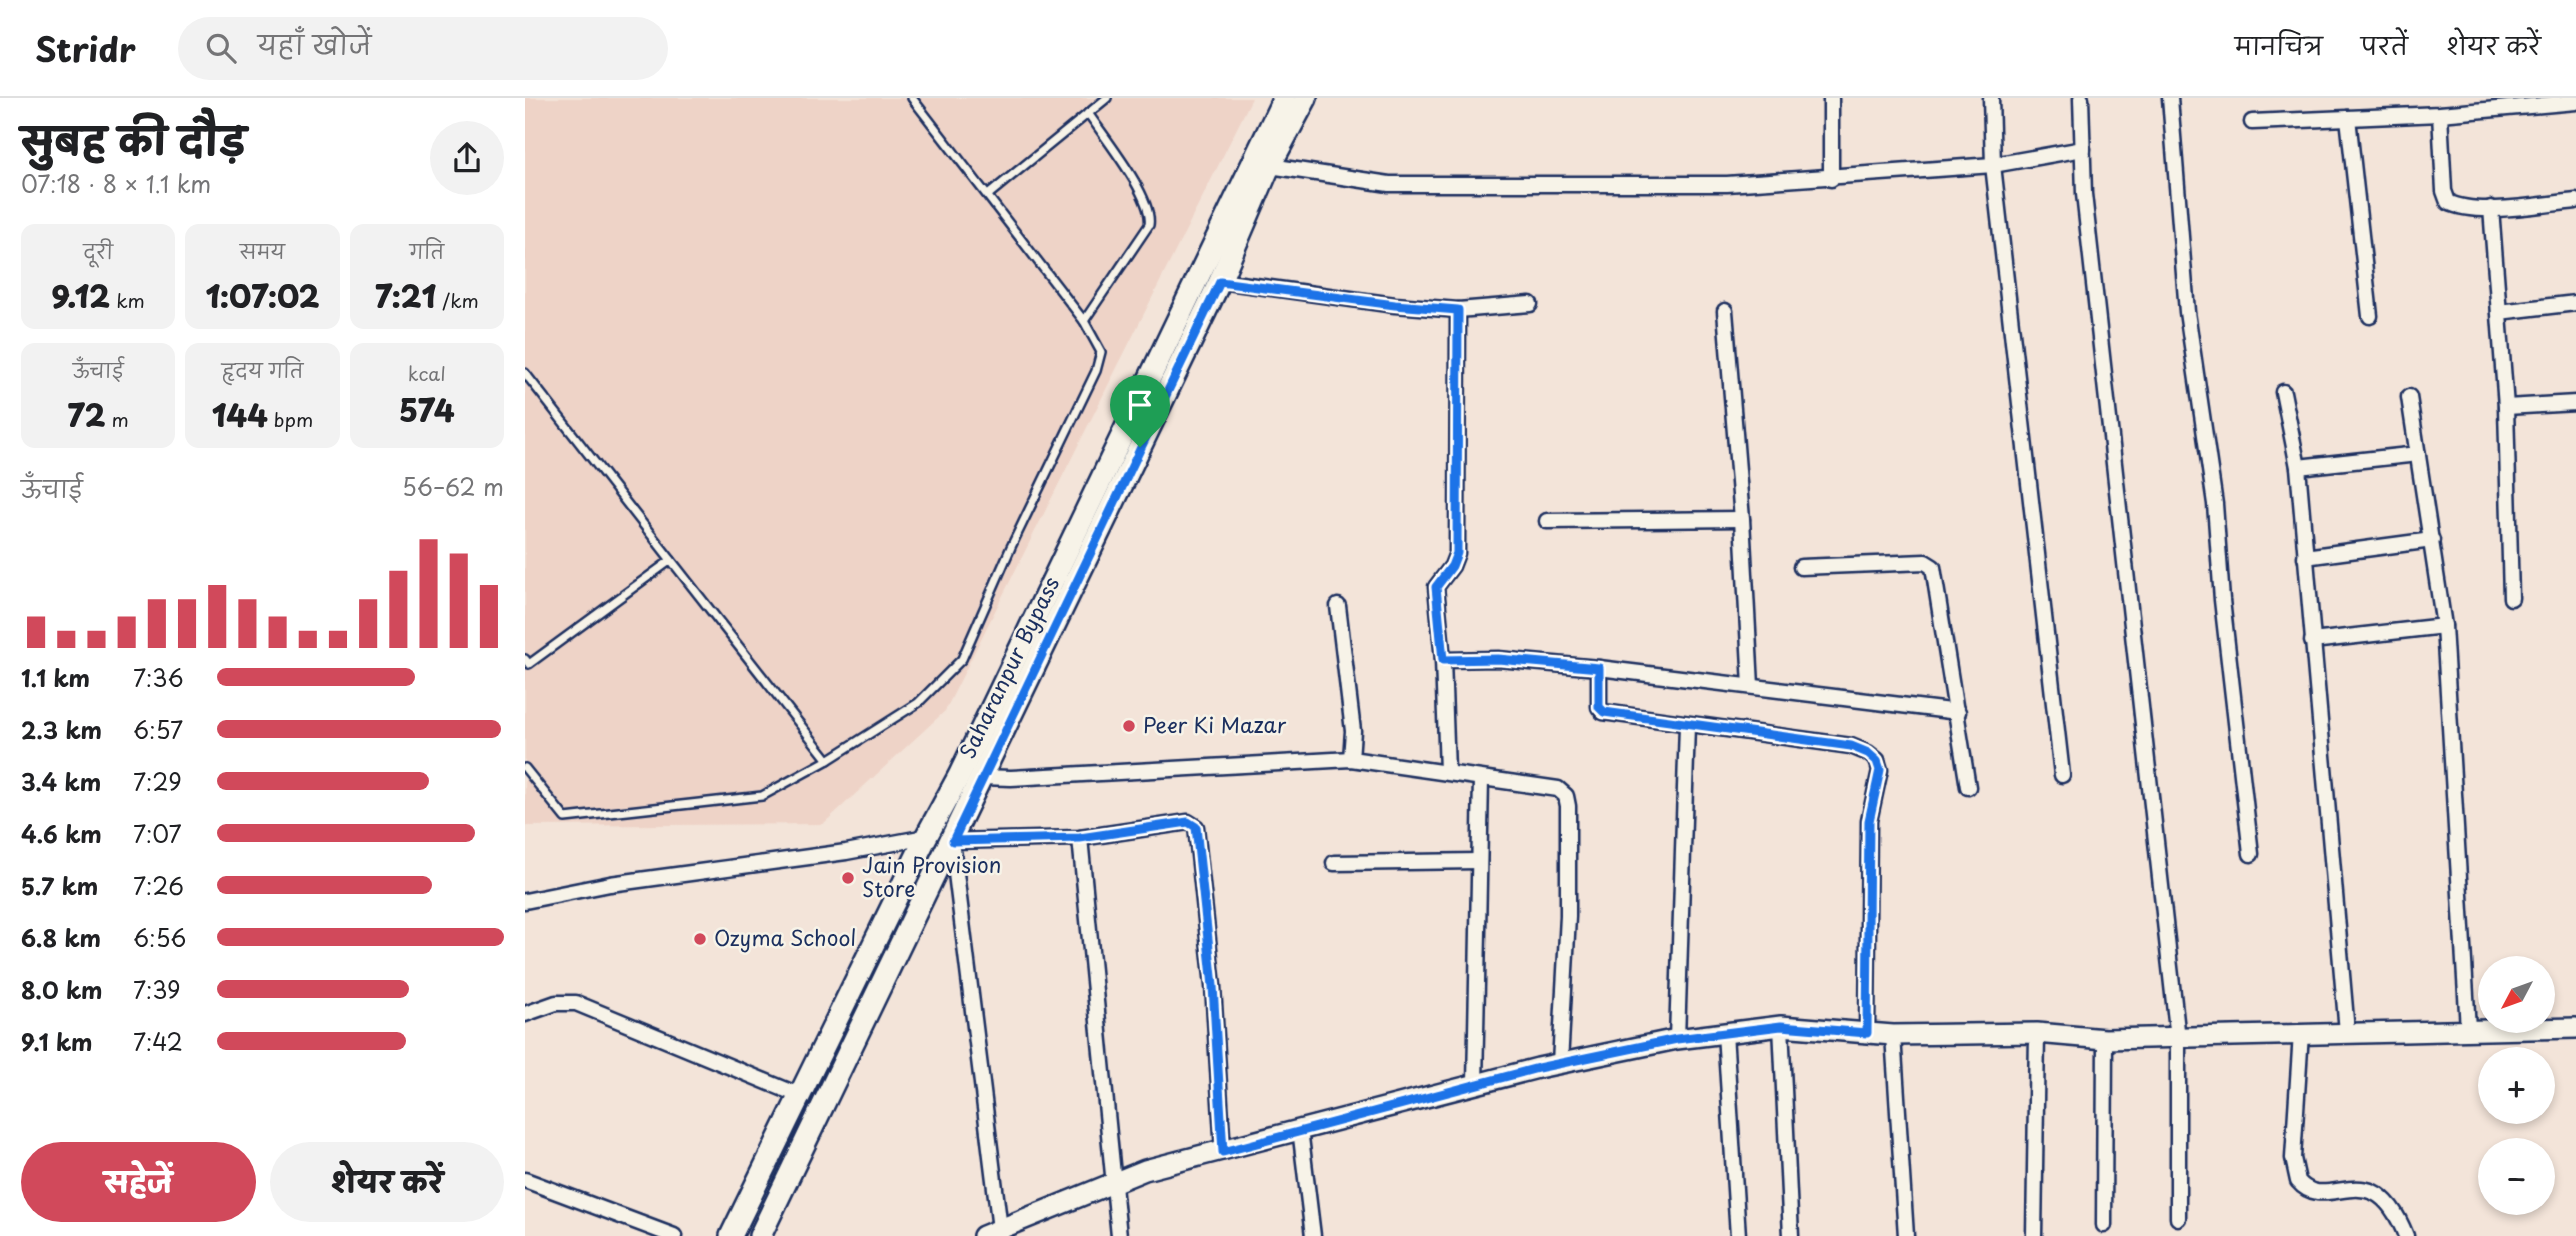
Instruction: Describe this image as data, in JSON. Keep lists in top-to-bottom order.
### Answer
{
  "streets": {
    "main road": ["Saharanpur Bypass"]
  },
  "places": ["Peer Ki Mazar", "Jain Provision Store", "Ozyma School"],
  "north": "bottom left",
  "page": {
    "header": "Stridr",
    "search": "यहाँ खोजें",
    "nav": ["मानचित्र", "परतें", "शेयर करें"],
    "heading": ["सुबह की दौड़", "07:18 · 8 × 1.1 km"],
    "stats": [
      ["दूरी", "9.12 km"],
      ["समय", "1:07:02"],
      ["गति", "7:21 /km"],
      ["ऊँचाई", "72 m"],
      ["हृदय गति", "144 bpm"],
      ["kcal", "574"]
    ],
    "chart": ["ऊँचाई", "56–62 m"],
    "list": [
      {
        "name": "1.1 km",
        "note": "7:36"
      },
      {
        "name": "2.3 km",
        "note": "6:57"
      },
      {
        "name": "3.4 km",
        "note": "7:29"
      },
      {
        "name": "4.6 km",
        "note": "7:07"
      },
      {
        "name": "5.7 km",
        "note": "7:26"
      },
      {
        "name": "6.8 km",
        "note": "6:56"
      },
      {
        "name": "8.0 km",
        "note": "7:39"
      },
      {
        "name": "9.1 km",
        "note": "7:42"
      }
    ],
    "map_buttons": ["+", "−"],
    "buttons": ["सहेजें", "शेयर करें"]
  }
}
